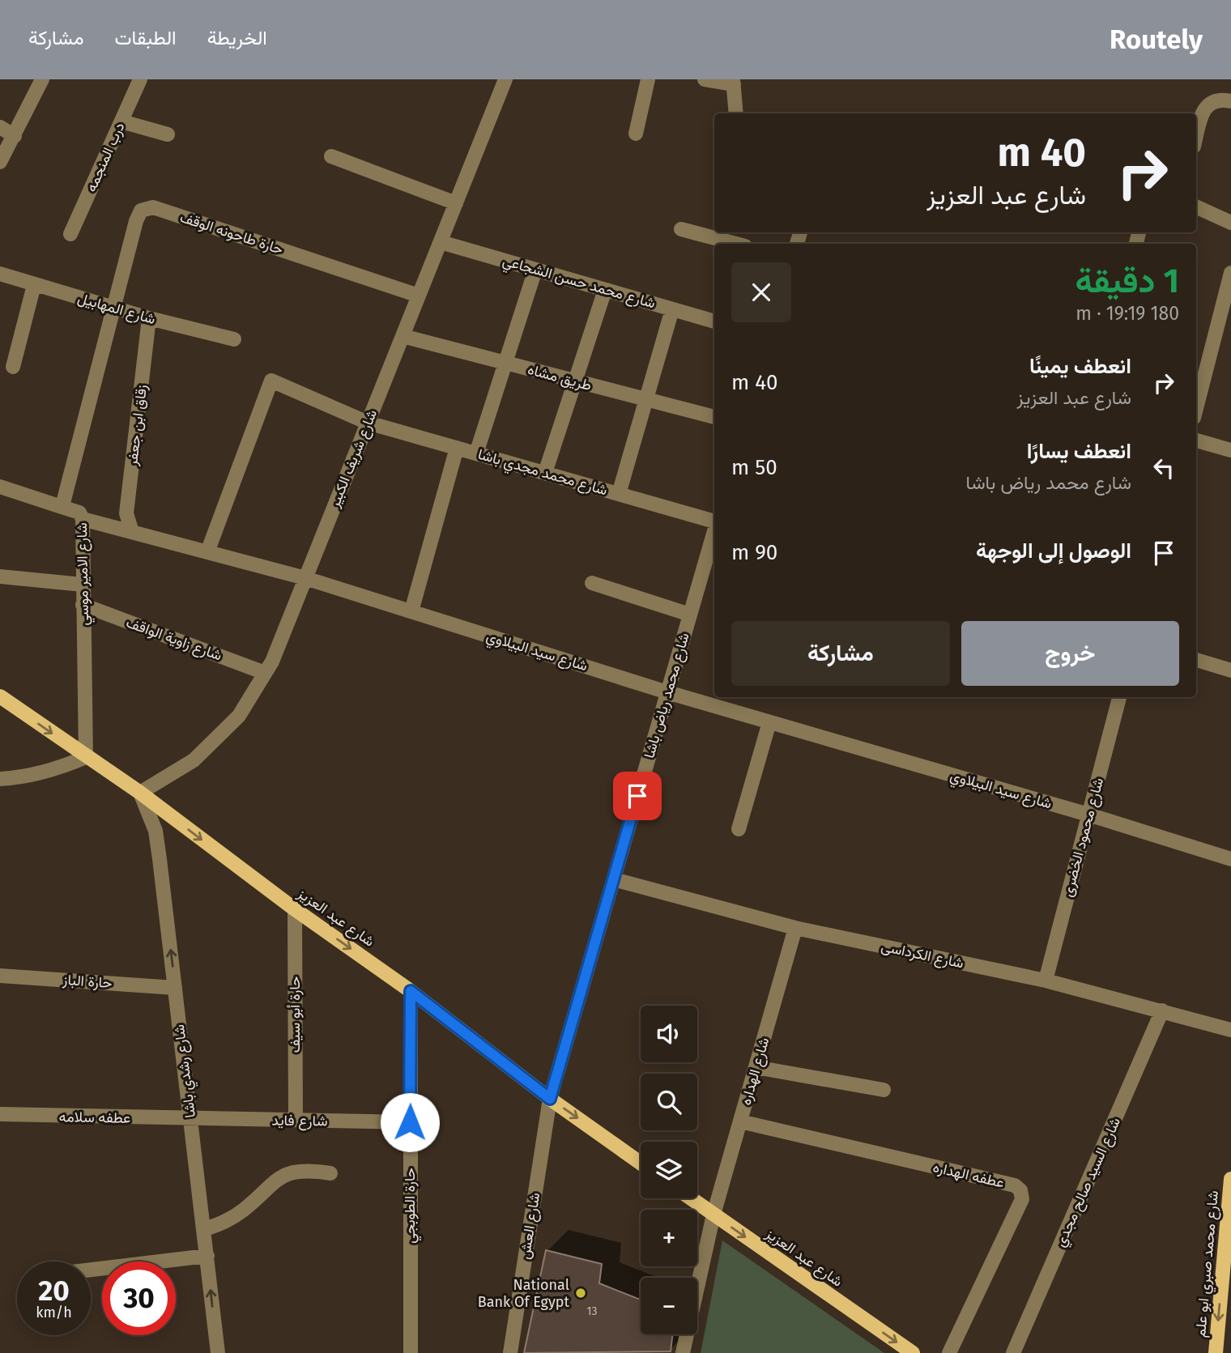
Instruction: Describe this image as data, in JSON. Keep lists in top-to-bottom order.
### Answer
{
  "streets": {
    "main road": ["شارع عبد العزيز", "شارع محمد صبري ابو علم"],
    "street": [
      "درب المنجمه",
      "حارة طاحونه الوقف",
      "شارع محمد حسن الشجاعي",
      "شارع المهابيل",
      "طريق مشاه",
      "زقاق ابن جعفر",
      "شارع شريف الكبير",
      "شارع محمد مجدي باشا",
      "شارع الامير موسي",
      "شارع زاوية الواقف",
      "شارع سيد البيلاوي",
      "شارع محمد رياض باشا",
      "شارع محمود الخضرى",
      "شارع الكرداسى",
      "حارة الباز",
      "حارة أبو سيف",
      "شارع رشدي باشا",
      "شارع الهداره",
      "عطفه سلامه",
      "شارع فايد",
      "عطفه الهداره",
      "شارع السيد صالح مجدي",
      "حارة الطوبجي",
      "شارع العش"
    ]
  },
  "crossings": [
    ["حارة طاحونه الوقف", "شارع المهابيل"],
    ["حارة طاحونه الوقف", "شارع شريف الكبير"],
    ["حارة طاحونه الوقف", "شارع الامير موسي"],
    ["شارع محمد حسن الشجاعي", "شارع شريف الكبير"],
    ["شارع المهابيل", "زقاق ابن جعفر"],
    ["شارع المهابيل", "شارع الامير موسي"],
    ["طريق مشاه", "شارع شريف الكبير"],
    ["شارع شريف الكبير", "شارع محمد مجدي باشا"],
    ["شارع شريف الكبير", "شارع زاوية الواقف"],
    ["شارع شريف الكبير", "شارع سيد البيلاوي"],
    ["شارع شريف الكبير", "شارع عبد العزيز"],
    ["شارع شريف الكبير", "شارع رشدي باشا"],
    ["شارع الامير موسي", "شارع زاوية الواقف"],
    ["شارع الامير موسي", "شارع عبد العزيز"],
    ["شارع سيد البيلاوي", "شارع محمد رياض باشا"],
    ["شارع سيد البيلاوي", "شارع محمود الخضرى"],
    ["شارع محمد رياض باشا", "شارع عبد العزيز"],
    ["شارع محمد رياض باشا", "شارع الكرداسى"],
    ["شارع محمد رياض باشا", "شارع العش"],
    ["شارع محمود الخضرى", "شارع الكرداسى"],
    ["شارع عبد العزيز", "حارة أبو سيف"],
    ["شارع عبد العزيز", "شارع رشدي باشا"],
    ["شارع عبد العزيز", "شارع الهداره"],
    ["شارع عبد العزيز", "حارة الطوبجي"],
    ["شارع عبد العزيز", "شارع العش"],
    ["شارع الكرداسى", "شارع الهداره"],
    ["شارع الكرداسى", "شارع السيد صالح مجدي"],
    ["حارة الباز", "شارع رشدي باشا"],
    ["حارة أبو سيف", "شارع فايد"],
    ["شارع رشدي باشا", "عطفه سلامه"],
    ["شارع رشدي باشا", "شارع فايد"],
    ["شارع الهداره", "عطفه الهداره"],
    ["عطفه سلامه", "شارع فايد"],
    ["شارع فايد", "حارة الطوبجي"]
  ],
  "one_way": ["شارع عبد العزيز", "شارع رشدي باشا", "شارع محمد صبري ابو علم"],
  "places": ["National Bank Of Egypt"],
  "house_numbers": ["13"],
  "page": {
    "header": "Routely",
    "nav": ["الخريطة", "الطبقات", "مشاركة"],
    "turn": ["40 m", "شارع عبد العزيز"],
    "heading": ["1 دقيقة", "180 m · 19:19"],
    "list": [
      {
        "name": "انعطف يمينًا",
        "note": "شارع عبد العزيز",
        "value": "40 m"
      },
      {
        "name": "انعطف يسارًا",
        "note": "شارع محمد رياض باشا",
        "value": "50 m"
      },
      {
        "name": "الوصول إلى الوجهة",
        "value": "90 m"
      }
    ],
    "buttons": ["خروج", "مشاركة"],
    "map_buttons": ["+", "−"],
    "speed": "20 km/h",
    "limit": "30"
  }
}
